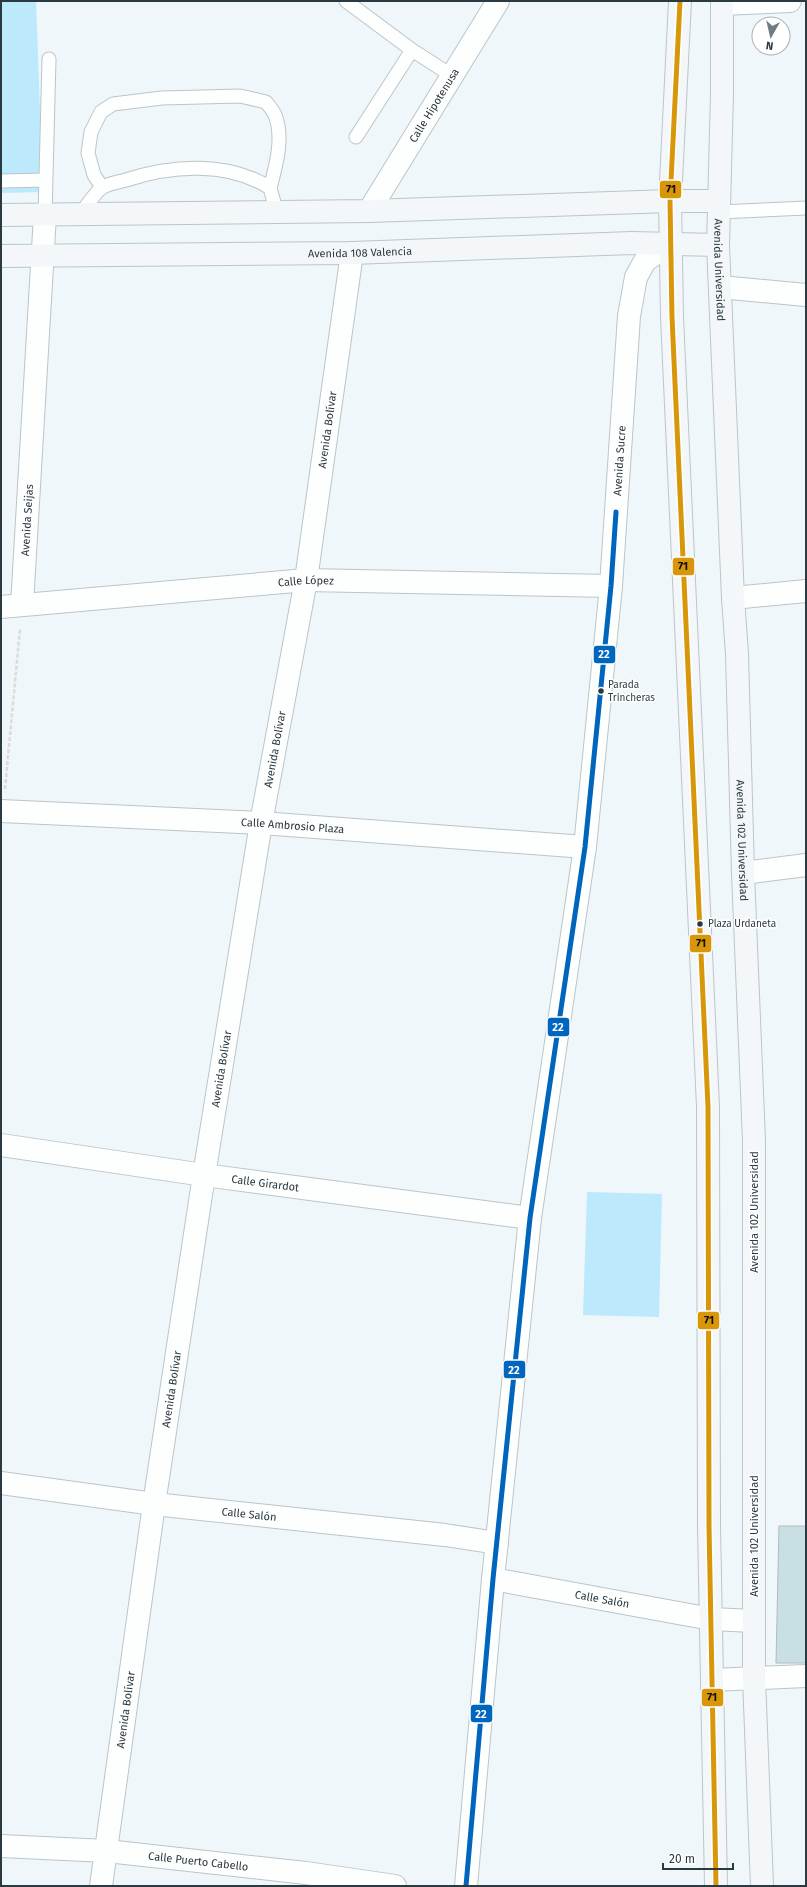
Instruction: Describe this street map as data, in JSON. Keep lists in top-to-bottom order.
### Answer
{
  "streets": {
    "main road": ["Avenida 108 Valencia", "Avenida Universidad", "Avenida 102 Universidad"],
    "street": [
      "Calle Hipotenusa",
      "Avenida Bolívar",
      "Avenida Sucre",
      "Avenida Seijas",
      "Calle López",
      "Calle Ambrosio Plaza",
      "Calle Girardot",
      "Calle Salón",
      "Calle Puerto Cabello"
    ]
  },
  "crossings": [
    ["Avenida 108 Valencia", "Avenida Universidad"],
    ["Avenida 108 Valencia", "Avenida Bolívar"],
    ["Avenida 108 Valencia", "Avenida Sucre"],
    ["Avenida 108 Valencia", "Avenida Seijas"],
    ["Avenida Universidad", "Avenida 102 Universidad"],
    ["Avenida Bolívar", "Calle López"],
    ["Avenida Bolívar", "Calle Ambrosio Plaza"],
    ["Avenida Bolívar", "Calle Girardot"],
    ["Avenida Bolívar", "Calle Salón"],
    ["Avenida Bolívar", "Calle Puerto Cabello"],
    ["Avenida Sucre", "Calle López"],
    ["Avenida Sucre", "Calle Ambrosio Plaza"],
    ["Avenida Sucre", "Calle Girardot"],
    ["Avenida Sucre", "Calle Salón"],
    ["Avenida Seijas", "Calle López"]
  ],
  "places": ["Parada Trincheras", "Plaza Urdaneta"],
  "lines": ["transit line 71", "transit line 22"],
  "scale_bar": "20 m",
  "north": "bottom"
}
